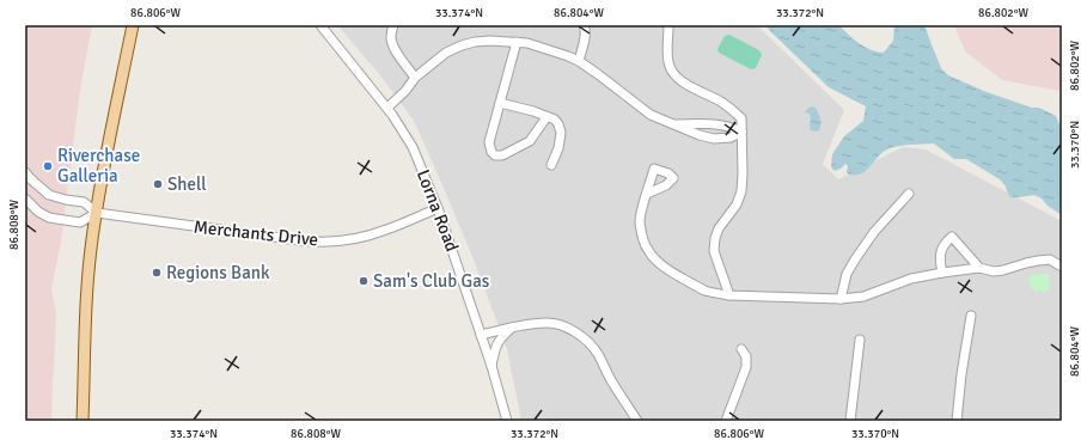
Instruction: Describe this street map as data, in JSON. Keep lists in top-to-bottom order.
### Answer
{
  "streets": {
    "street": ["Lorna Road", "Merchants Drive"]
  },
  "crossings": [
    ["Lorna Road", "Merchants Drive"]
  ],
  "places": [
    "Riverchase Galleria",
    "Shell",
    "Regions Bank",
    "Sam's Club Gas"
  ],
  "coordinates": [
    "86.806°W",
    "33.374°N",
    "86.804°W",
    "33.372°N",
    "86.802°W",
    "33.370°N",
    "86.808°W"
  ]
}
